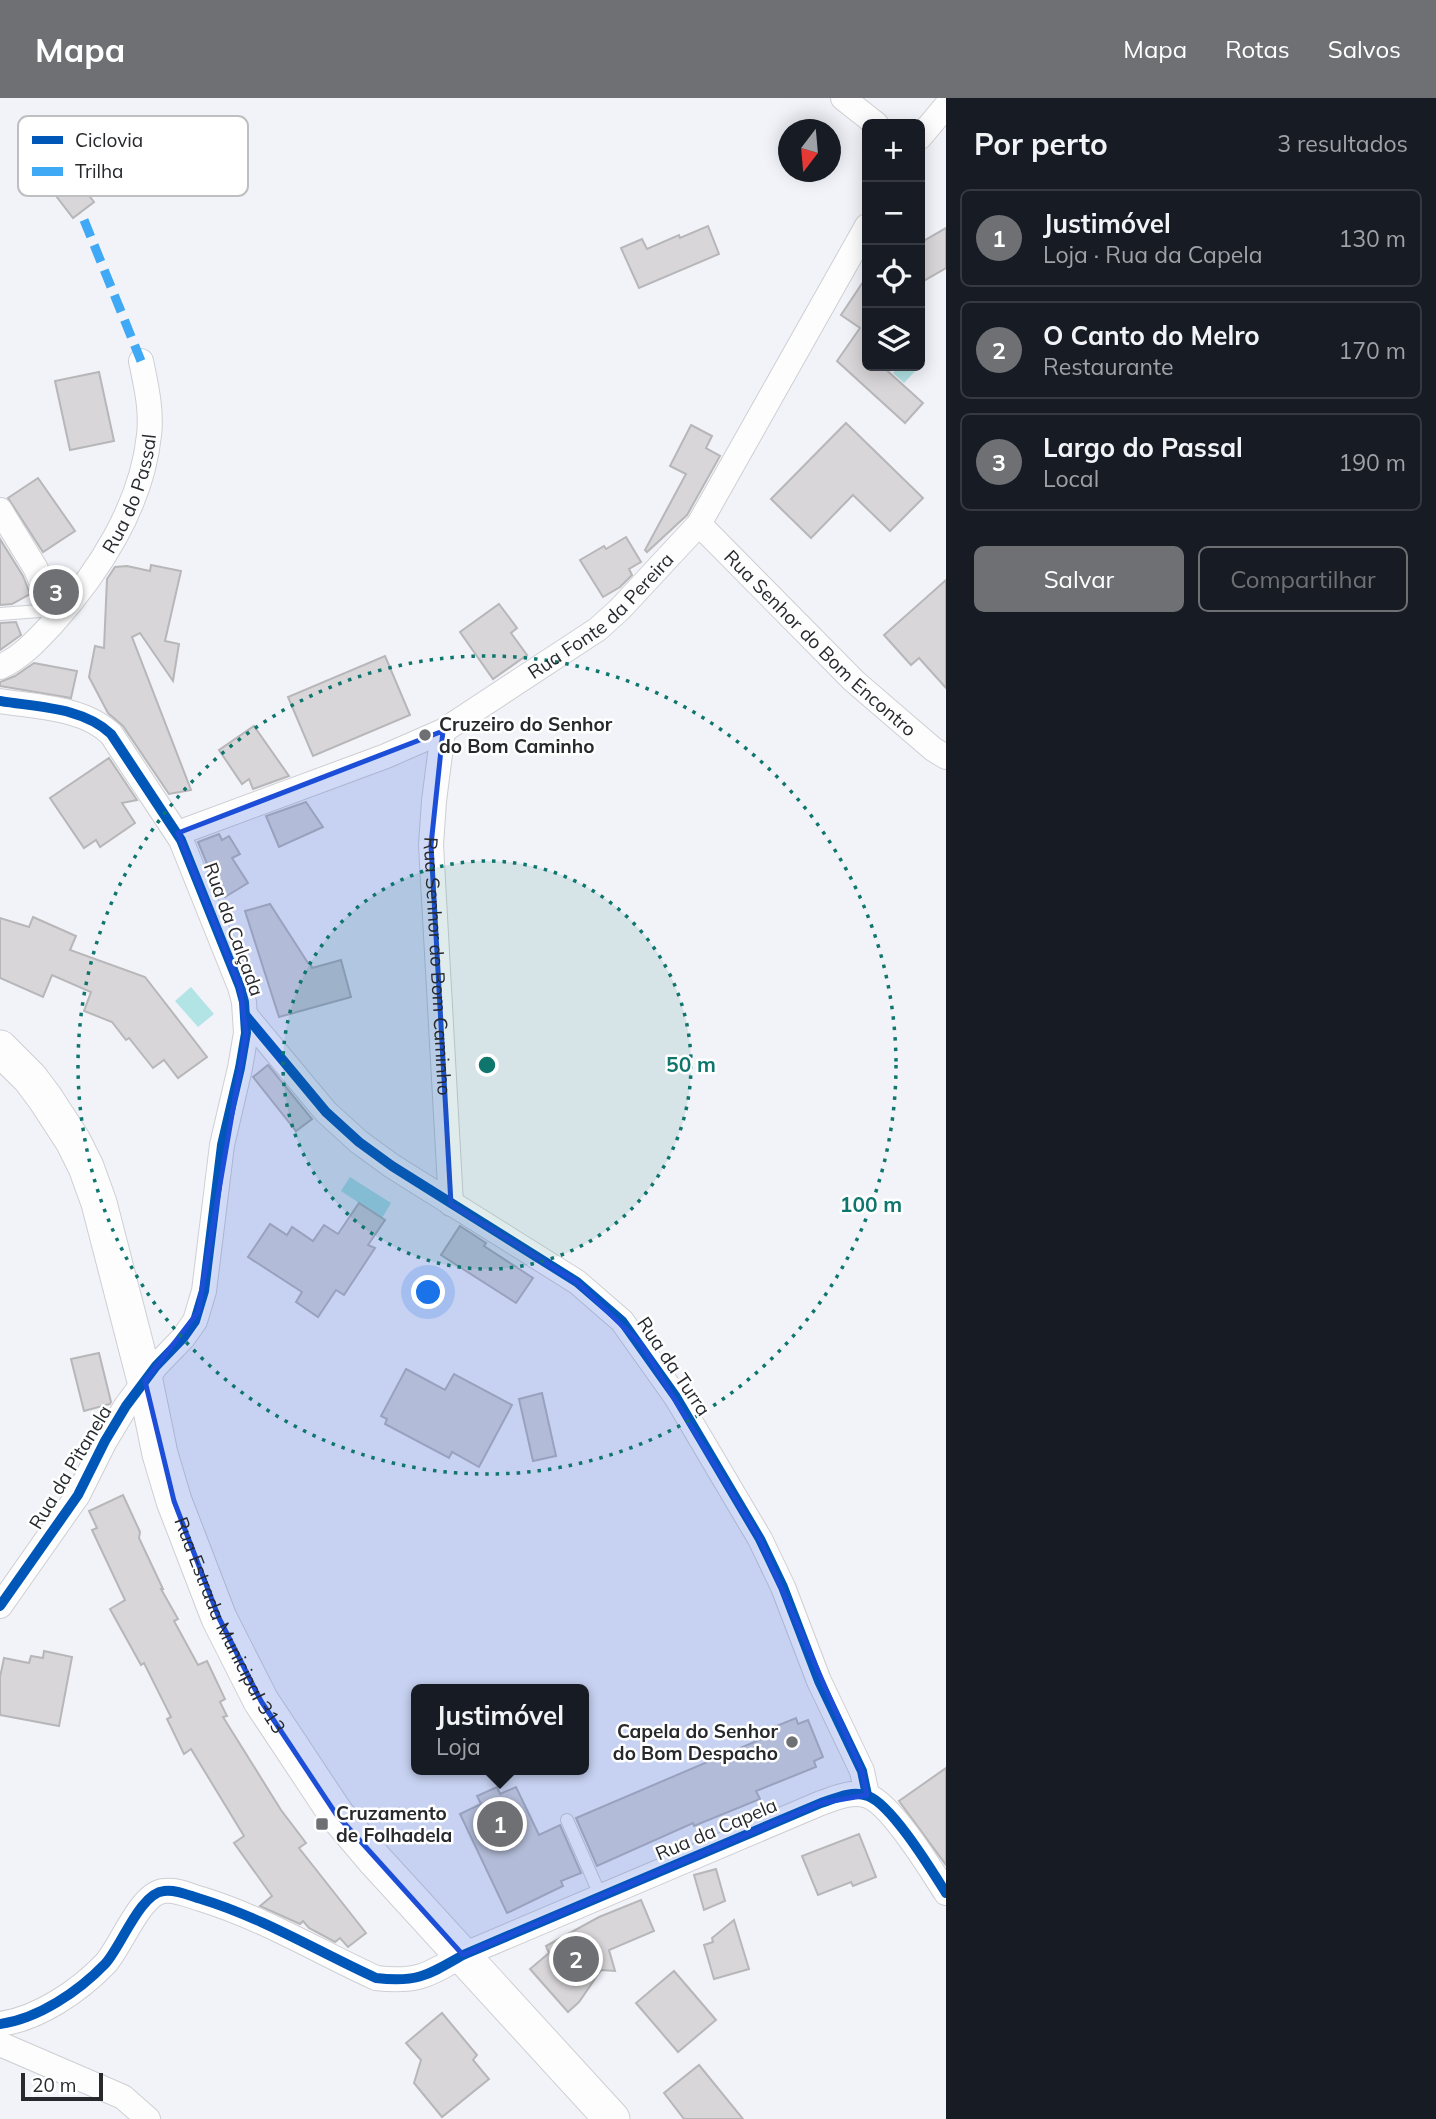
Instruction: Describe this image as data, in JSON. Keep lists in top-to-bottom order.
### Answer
{
  "streets": {
    "main road": ["Rua Estrada Municipal 313"],
    "street": [
      "Rua do Passal",
      "Rua Fonte da Pereira",
      "Rua Senhor do Bom Encontro",
      "Rua da Calçada",
      "Rua Senhor do Bom Caminho",
      "Rua da Turra",
      "Rua da Pitanela",
      "Rua da Capela"
    ]
  },
  "crossings": [
    ["Rua Fonte da Pereira", "Rua Senhor do Bom Encontro"],
    ["Rua Fonte da Pereira", "Rua da Calçada"],
    ["Rua Fonte da Pereira", "Rua Senhor do Bom Caminho"],
    ["Rua da Calçada", "Rua da Turra"],
    ["Rua da Calçada", "Rua da Pitanela"],
    ["Rua da Calçada", "Rua Estrada Municipal 313"],
    ["Rua Senhor do Bom Caminho", "Rua da Turra"],
    ["Rua da Turra", "Rua da Capela"],
    ["Rua da Pitanela", "Rua Estrada Municipal 313"],
    ["Rua Estrada Municipal 313", "Rua da Capela"]
  ],
  "places": {
    "other": ["Cruzeiro do Senhor do Bom Caminho", "Capela do Senhor do Bom Despacho"],
    "transit": ["Cruzamento de Folhadela"]
  },
  "legend": ["Ciclovia", "Trilha"],
  "scale_bar": "20 m",
  "north": "bottom",
  "page": {
    "header": "Mapa",
    "nav": ["Mapa", "Rotas", "Salvos"],
    "heading": ["Por perto", "3 resultados"],
    "map_buttons": ["+", "−"],
    "list": [
      {
        "mark": "1",
        "name": "Justimóvel",
        "note": "Loja · Rua da Capela",
        "value": "130 m"
      },
      {
        "mark": "2",
        "name": "O Canto do Melro",
        "note": "Restaurante",
        "value": "170 m"
      },
      {
        "mark": "3",
        "name": "Largo do Passal",
        "note": "Local",
        "value": "190 m"
      }
    ],
    "buttons": ["Salvar", "Compartilhar"],
    "pins": ["3", "1", "2"],
    "popup": ["Justimóvel", "Loja"],
    "scale": "20 m"
  },
  "rings": ["50 m", "100 m"]
}
